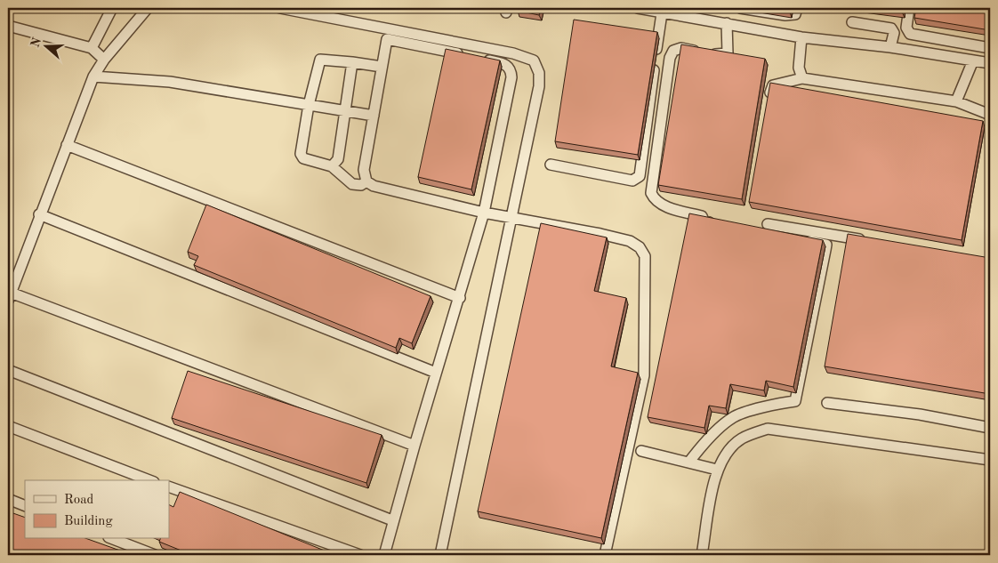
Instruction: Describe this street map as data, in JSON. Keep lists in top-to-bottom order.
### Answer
{
  "legend": ["Road", "Building"],
  "north": "left"
}
